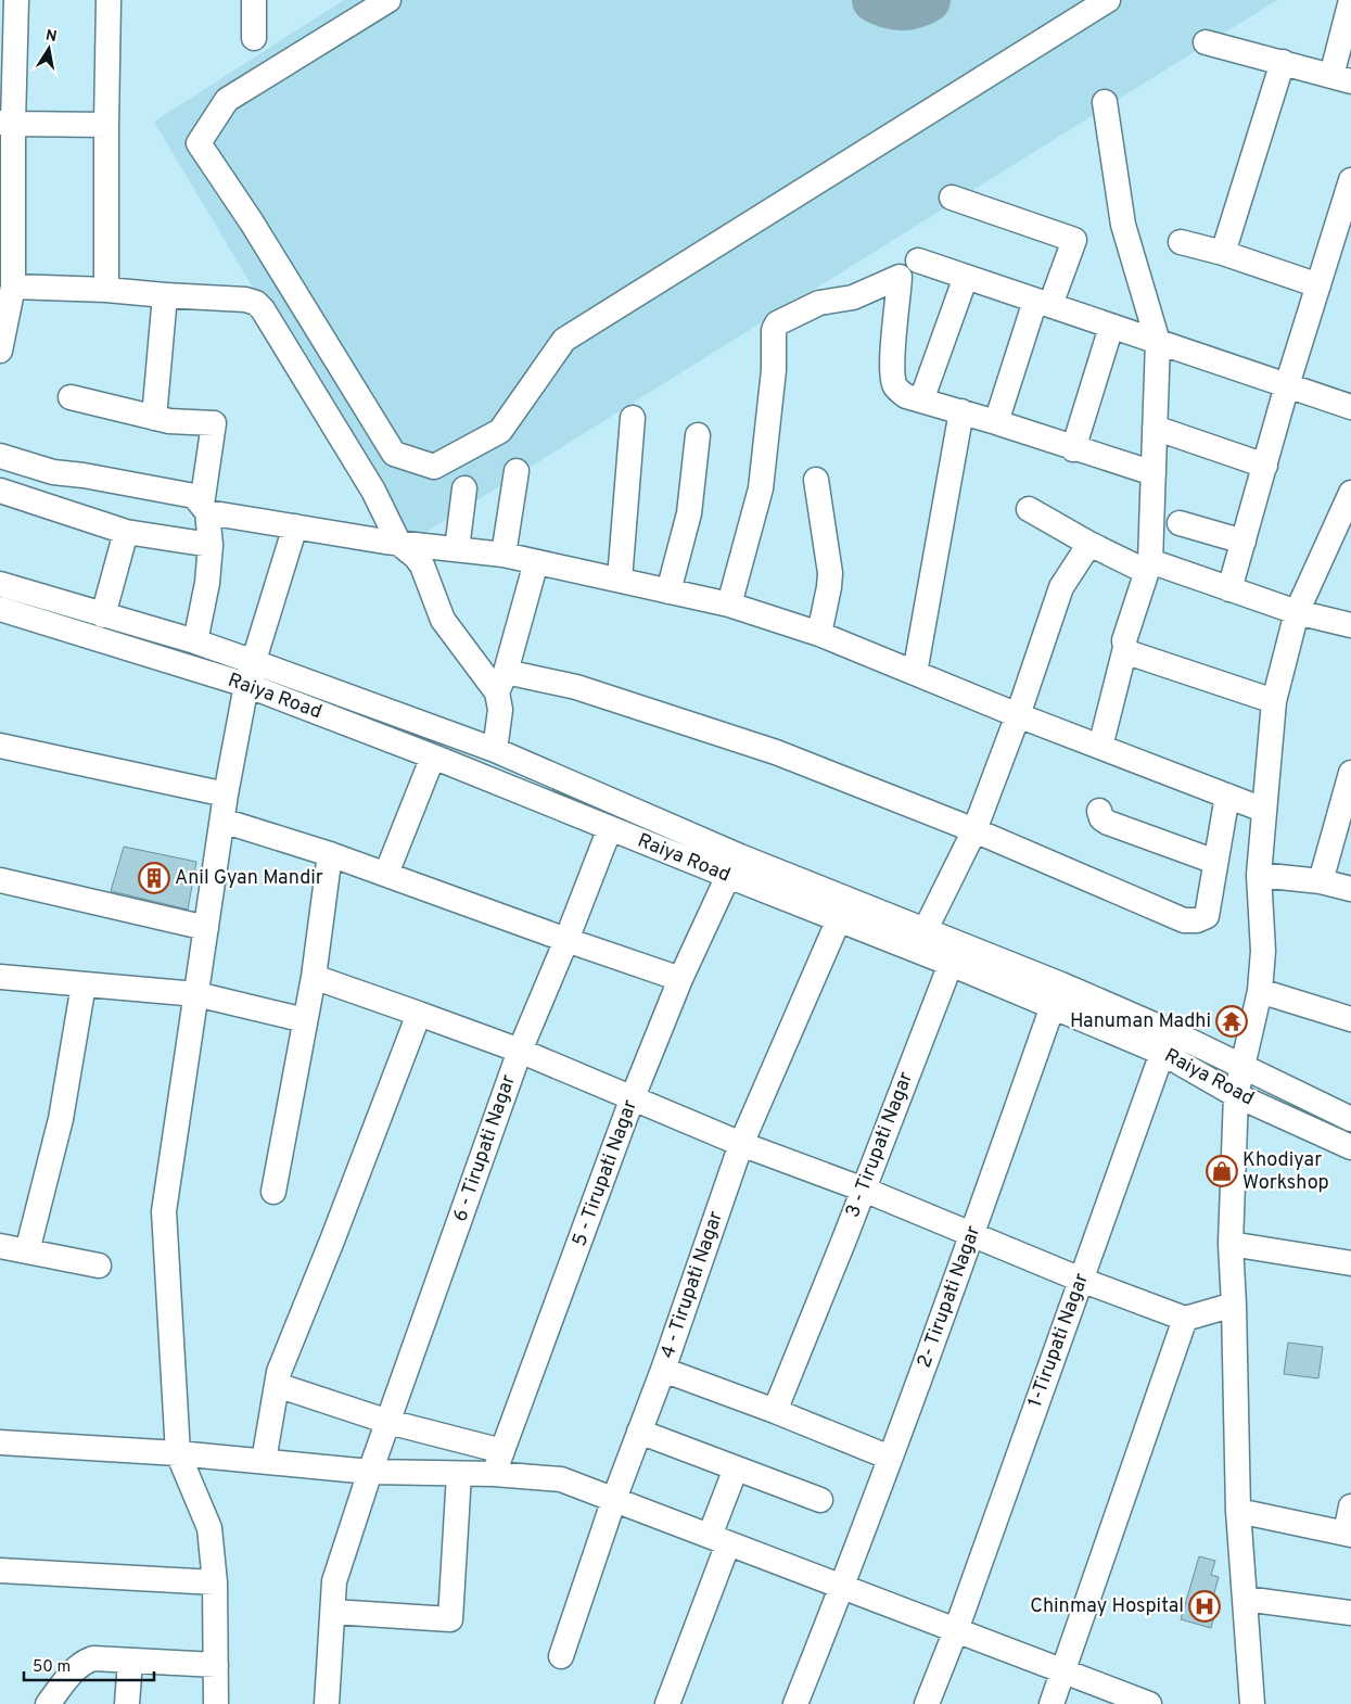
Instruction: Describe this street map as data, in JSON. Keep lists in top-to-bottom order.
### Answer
{
  "streets": {
    "street": [
      "Raiya Road",
      "3 - Tirupati Nagar",
      "6 - Tirupati Nagar",
      "5 - Tirupati Nagar",
      "4 - Tirupati Nagar",
      "2- Tirupati Nagar",
      "1-Tirupati Nagar"
    ]
  },
  "crossings": [
    ["Raiya Road", "3 - Tirupati Nagar"],
    ["Raiya Road", "6 - Tirupati Nagar"],
    ["Raiya Road", "5 - Tirupati Nagar"],
    ["Raiya Road", "4 - Tirupati Nagar"],
    ["Raiya Road", "2- Tirupati Nagar"],
    ["Raiya Road", "1-Tirupati Nagar"]
  ],
  "places": {
    "building": ["Anil Gyan Mandir"],
    "temple": ["Hanuman Madhi"],
    "shop": ["Khodiyar Workshop"],
    "hospital": ["Chinmay Hospital"]
  },
  "scale_bar": "50 m",
  "north": "top"
}
